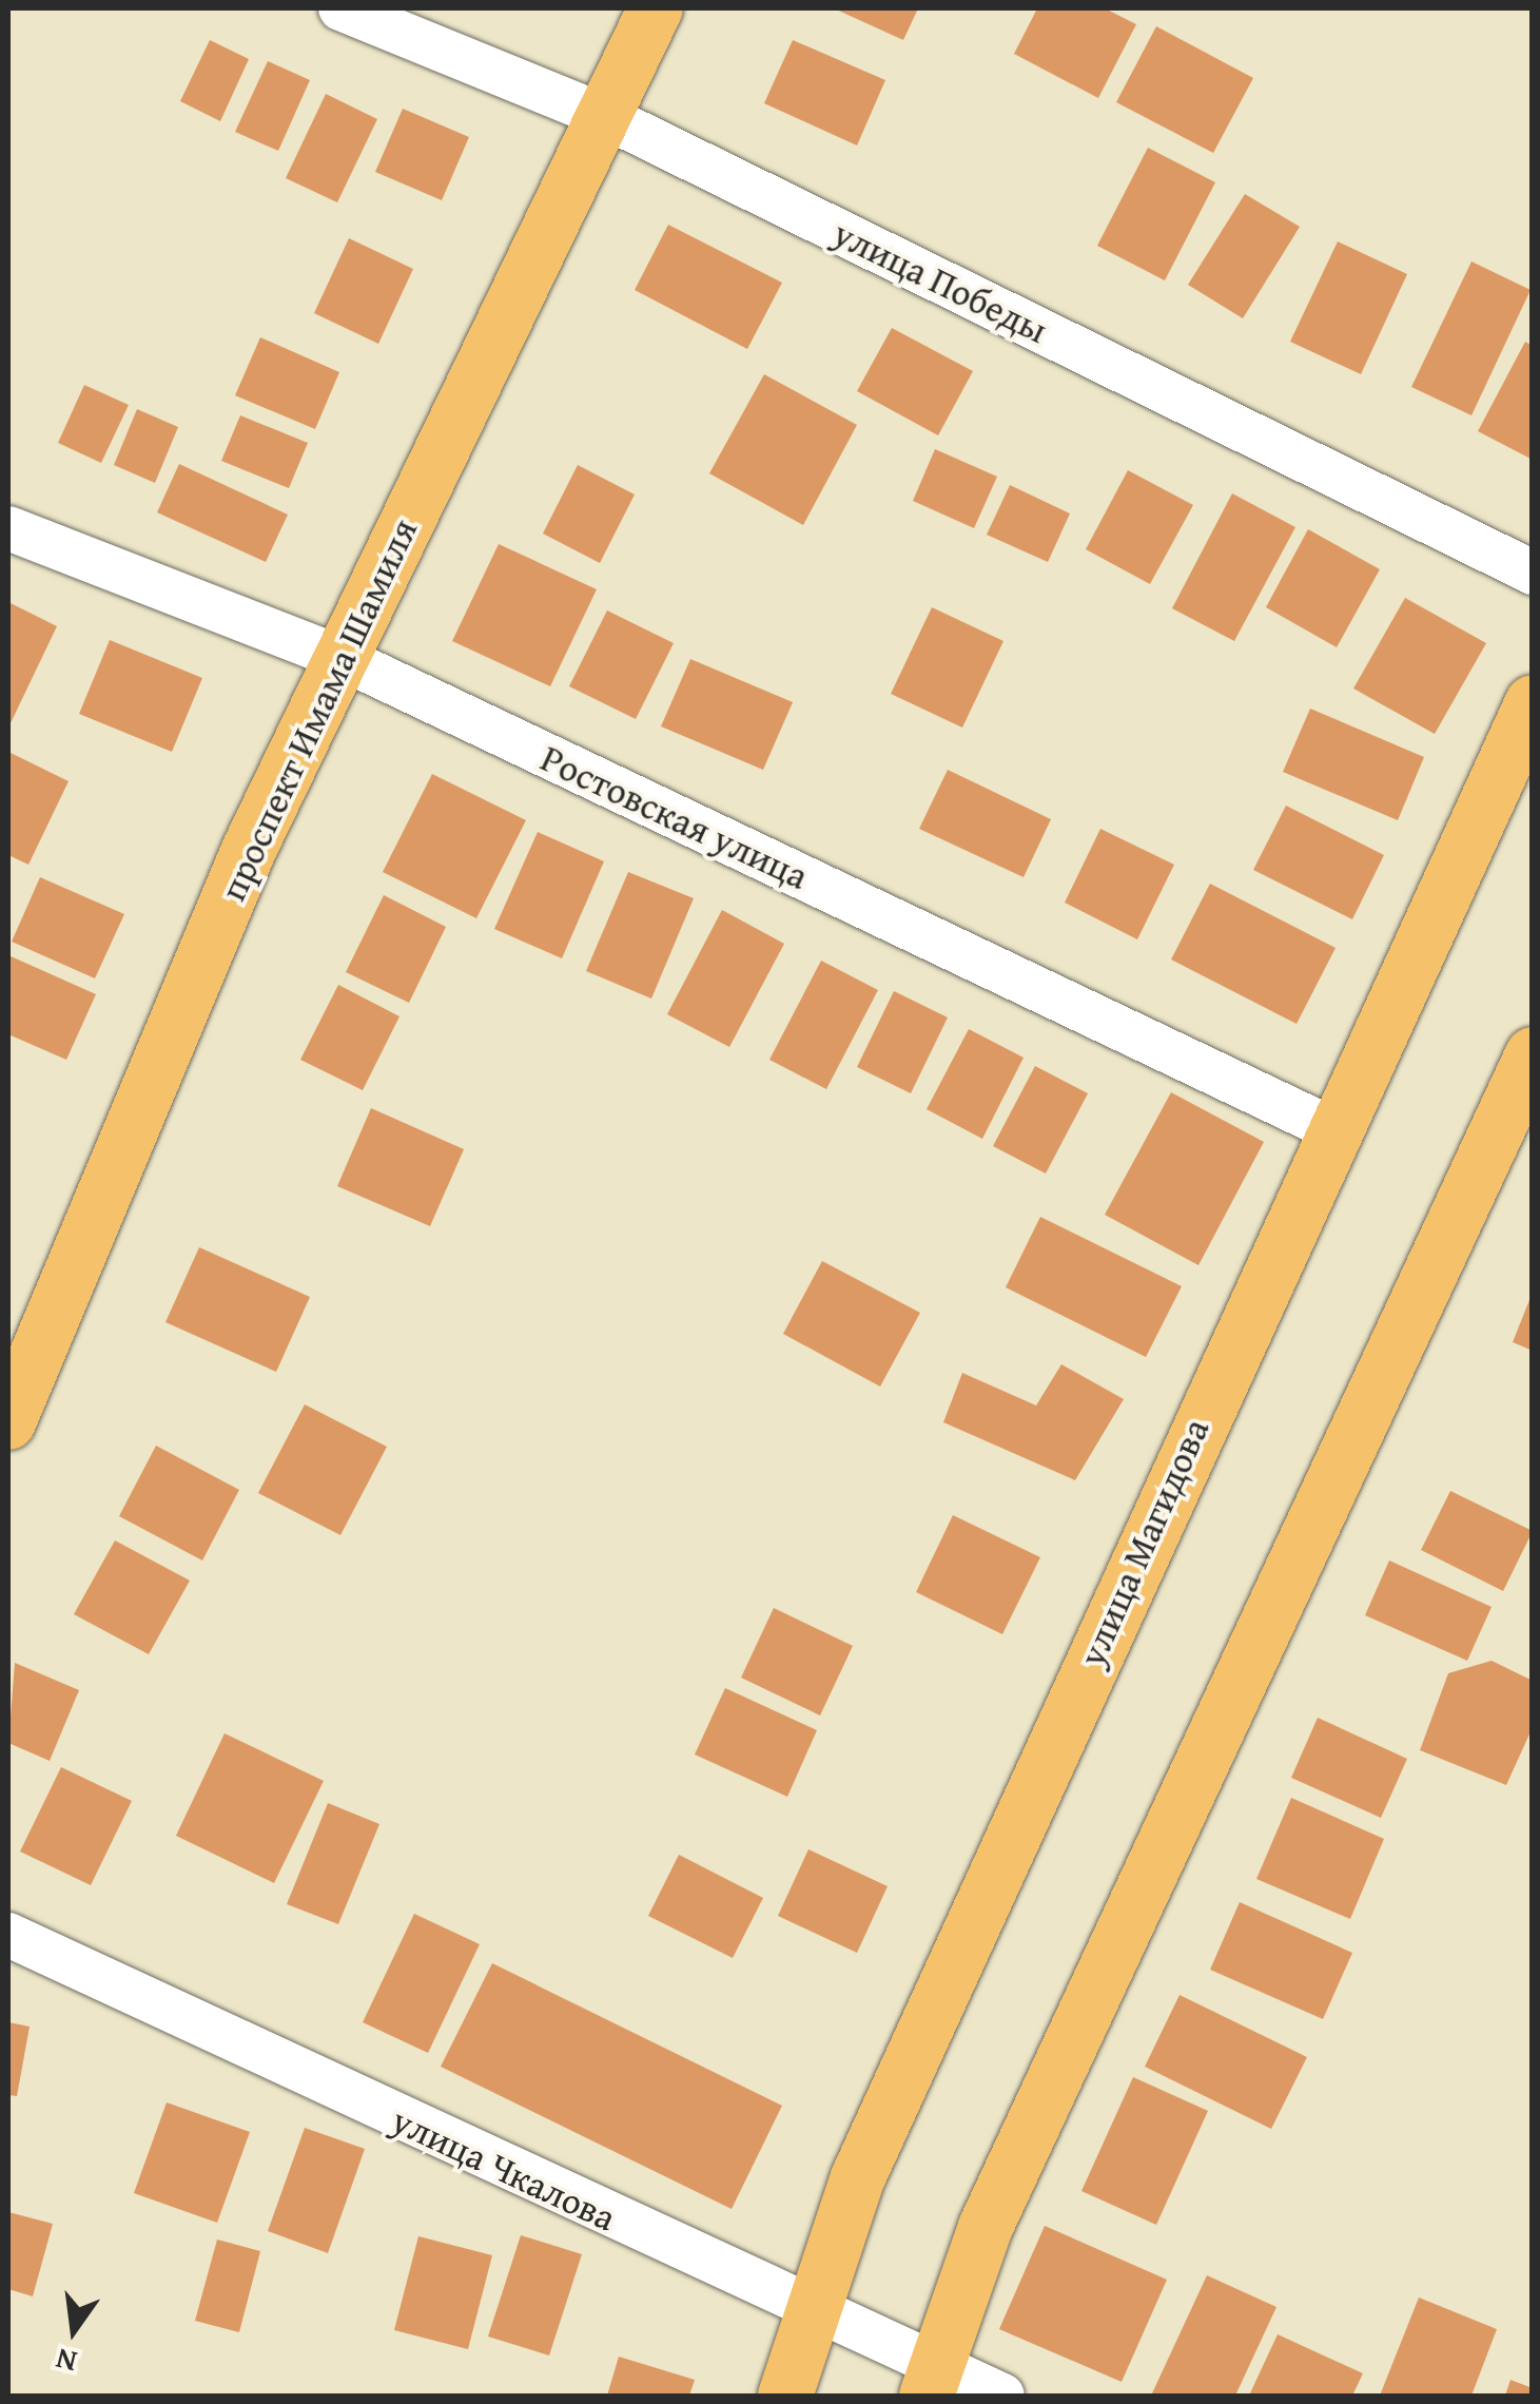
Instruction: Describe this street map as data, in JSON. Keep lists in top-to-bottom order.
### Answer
{
  "streets": {
    "main road": ["проспект Имама Шамиля", "улица Магидова"],
    "street": ["улица Победы", "Ростовская улица", "улица Чкалова"]
  },
  "crossings": [
    ["улица Победы", "проспект Имама Шамиля"],
    ["проспект Имама Шамиля", "Ростовская улица"],
    ["Ростовская улица", "улица Магидова"],
    ["улица Магидова", "улица Чкалова"]
  ],
  "north": "bottom"
}
